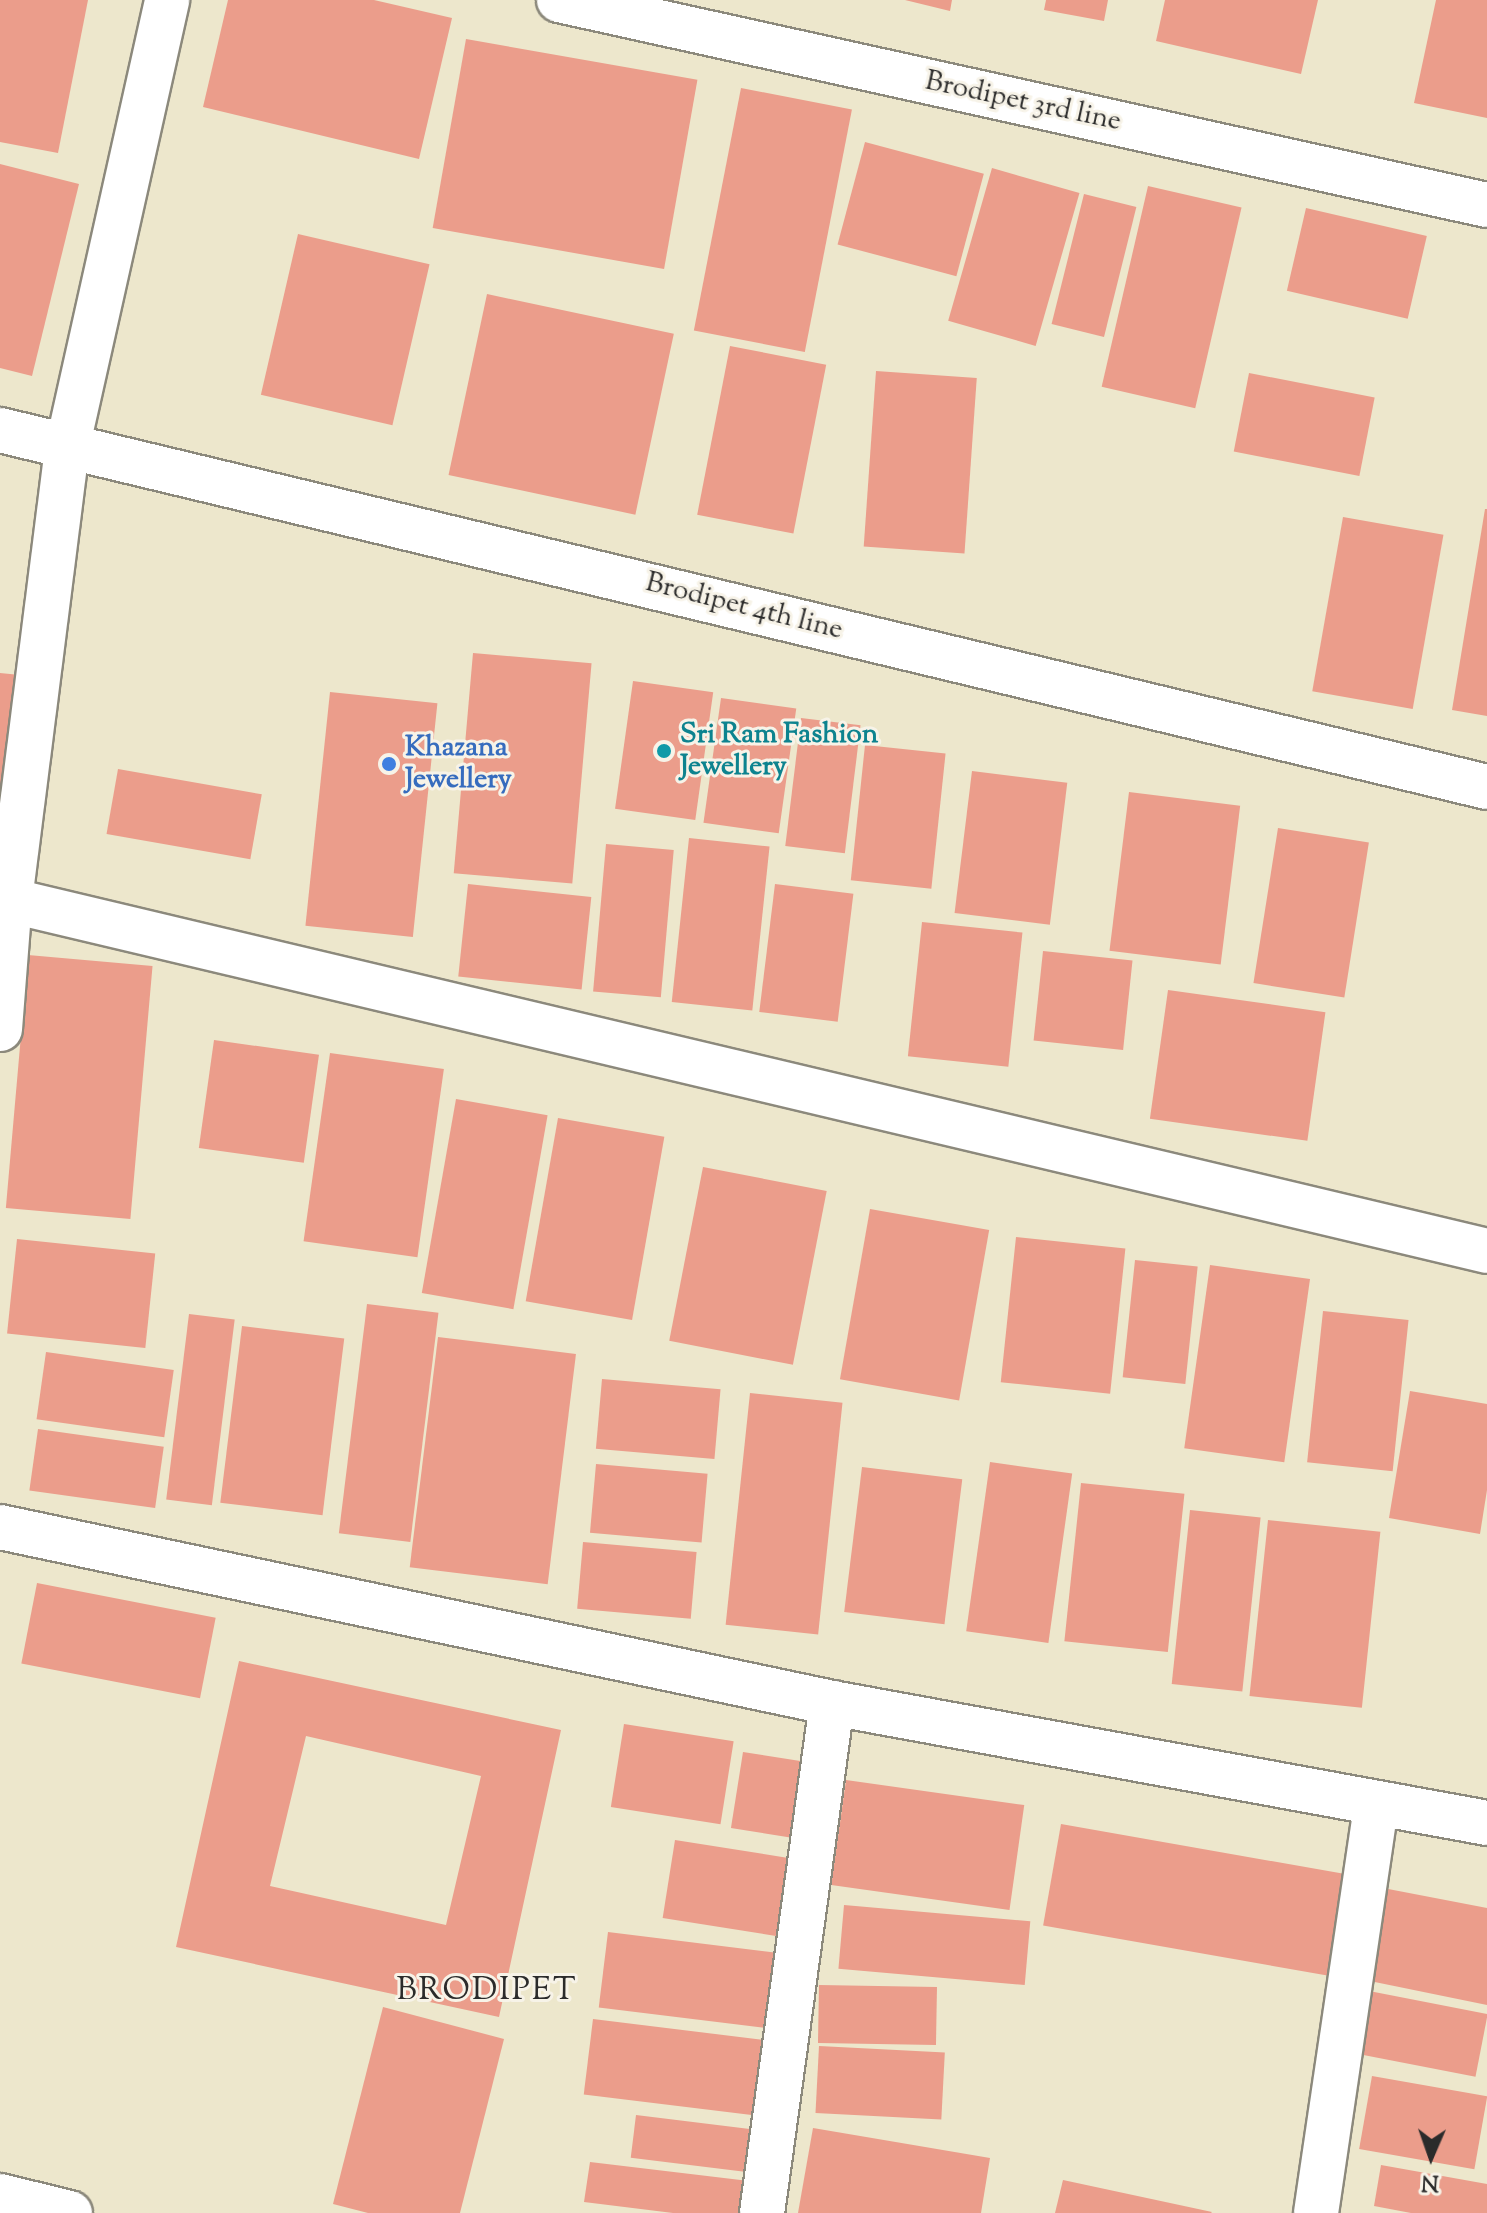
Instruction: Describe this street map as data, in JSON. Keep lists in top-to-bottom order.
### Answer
{
  "streets": {
    "street": ["Brodipet 3rd line", "Brodipet 4th line"]
  },
  "districts": ["BRODIPET"],
  "places": ["Sri Ram Fashion Jewellery", "Khazana Jewellery"],
  "north": "bottom"
}
